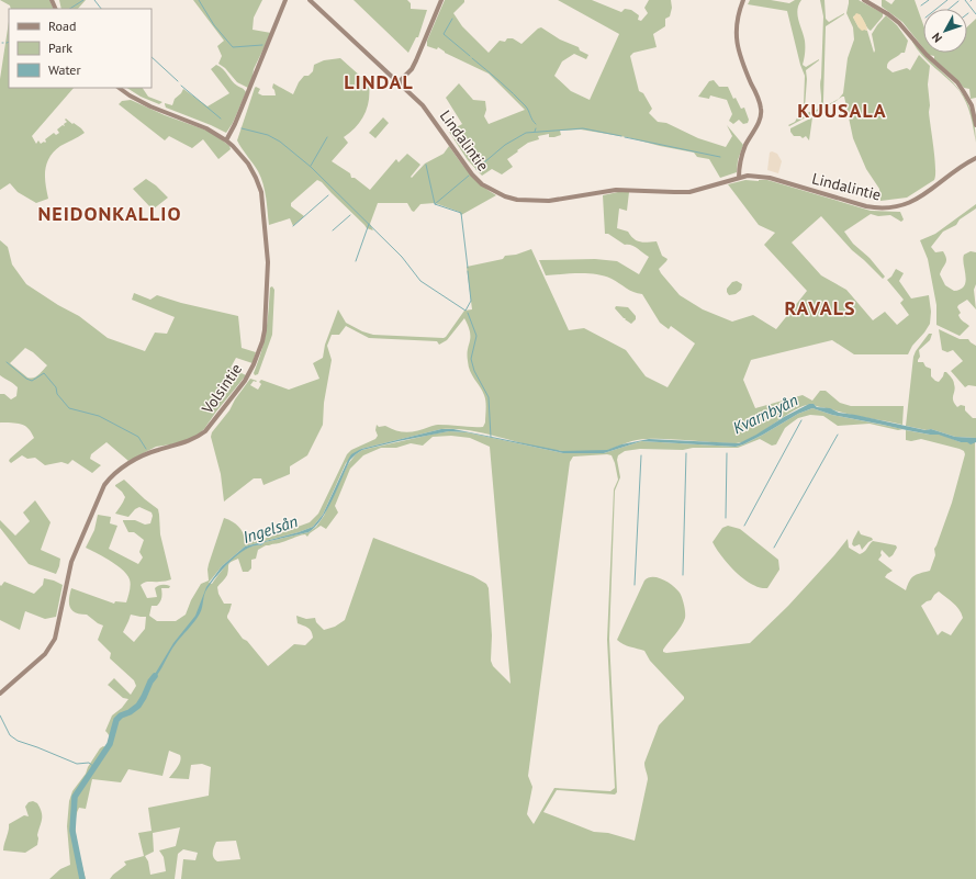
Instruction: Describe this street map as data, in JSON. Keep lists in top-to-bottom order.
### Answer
{
  "streets": {
    "street": ["Lindalintie", "Volsintie"]
  },
  "districts": [
    "LINDAL",
    "KUUSALA",
    "NEIDONKALLIO",
    "RAVALS"
  ],
  "water": ["Kvarnbyån", "Ingelsån"],
  "legend": ["Road", "Park", "Water"],
  "north": "bottom left"
}
